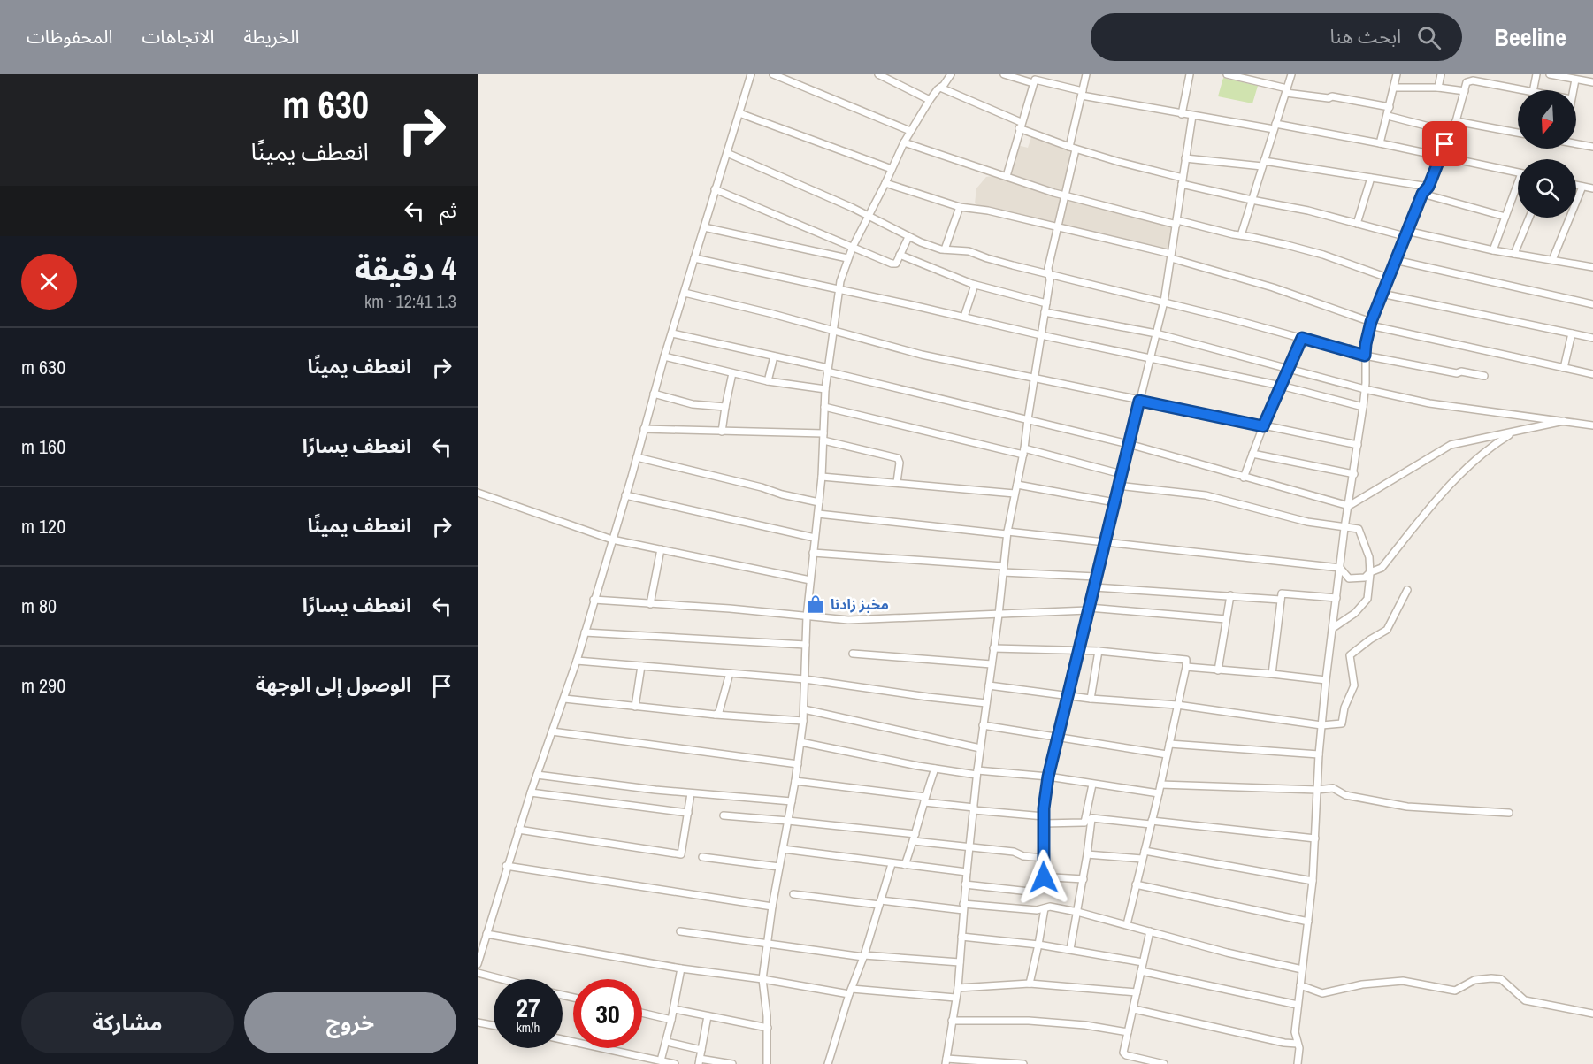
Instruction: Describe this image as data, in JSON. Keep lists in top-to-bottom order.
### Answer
{
  "places": {
    "shop": ["مخبز زادنا"]
  },
  "north": "bottom",
  "page": {
    "header": "Beeline",
    "search": "ابحث هنا",
    "nav": ["الخريطة", "الاتجاهات", "المحفوظات"],
    "turn": ["630 m", "انعطف يمينًا"],
    "then": "ثم",
    "heading": ["4 دقيقة", "1.3 km · 12:41"],
    "list": [
      {
        "name": "انعطف يمينًا",
        "value": "630 m"
      },
      {
        "name": "انعطف يسارًا",
        "value": "160 m"
      },
      {
        "name": "انعطف يمينًا",
        "value": "120 m"
      },
      {
        "name": "انعطف يسارًا",
        "value": "80 m"
      },
      {
        "name": "الوصول إلى الوجهة",
        "value": "290 m"
      }
    ],
    "speed": "27 km/h",
    "limit": "30",
    "buttons": ["خروج", "مشاركة"]
  }
}
